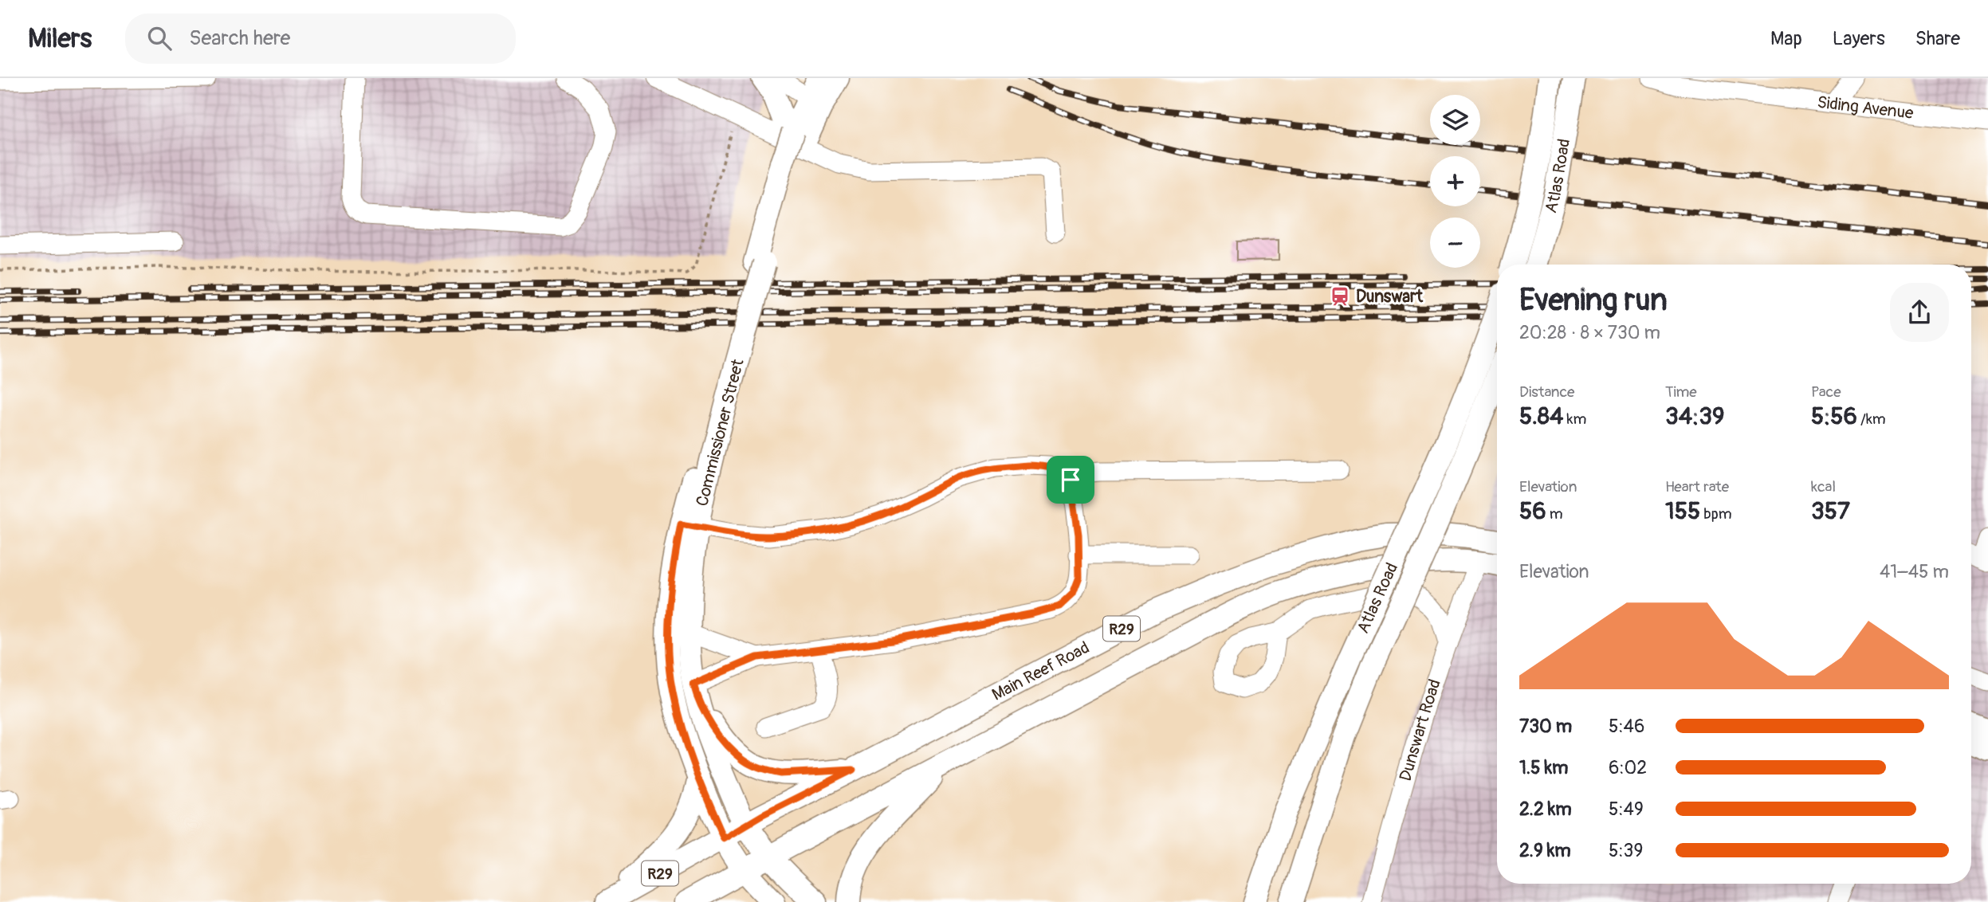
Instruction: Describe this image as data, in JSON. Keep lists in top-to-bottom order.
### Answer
{
  "streets": {
    "main road": [
      "Atlas Road",
      "Commissioner Street",
      "R29",
      "Main Reef Road"
    ],
    "street": ["Siding Avenue", "Dunswart Road"]
  },
  "crossings": [
    ["Commissioner Street", "R29"],
    ["Commissioner Street", "Main Reef Road"],
    ["R29", "Dunswart Road"]
  ],
  "places": {
    "station": ["Dunswart"]
  },
  "page": {
    "header": "Milers",
    "search": "Search here",
    "nav": ["Map", "Layers", "Share"],
    "map_buttons": ["+", "−"],
    "heading": ["Evening run", "20:28 · 8 × 730 m"],
    "stats": [
      ["Distance", "5.84 km"],
      ["Time", "34:39"],
      ["Pace", "5:56 /km"],
      ["Elevation", "56 m"],
      ["Heart rate", "155 bpm"],
      ["kcal", "357"]
    ],
    "chart": ["Elevation", "41–45 m"],
    "list": [
      {
        "name": "730 m",
        "note": "5:46"
      },
      {
        "name": "1.5 km",
        "note": "6:02"
      },
      {
        "name": "2.2 km",
        "note": "5:49"
      },
      {
        "name": "2.9 km",
        "note": "5:39"
      }
    ]
  }
}
